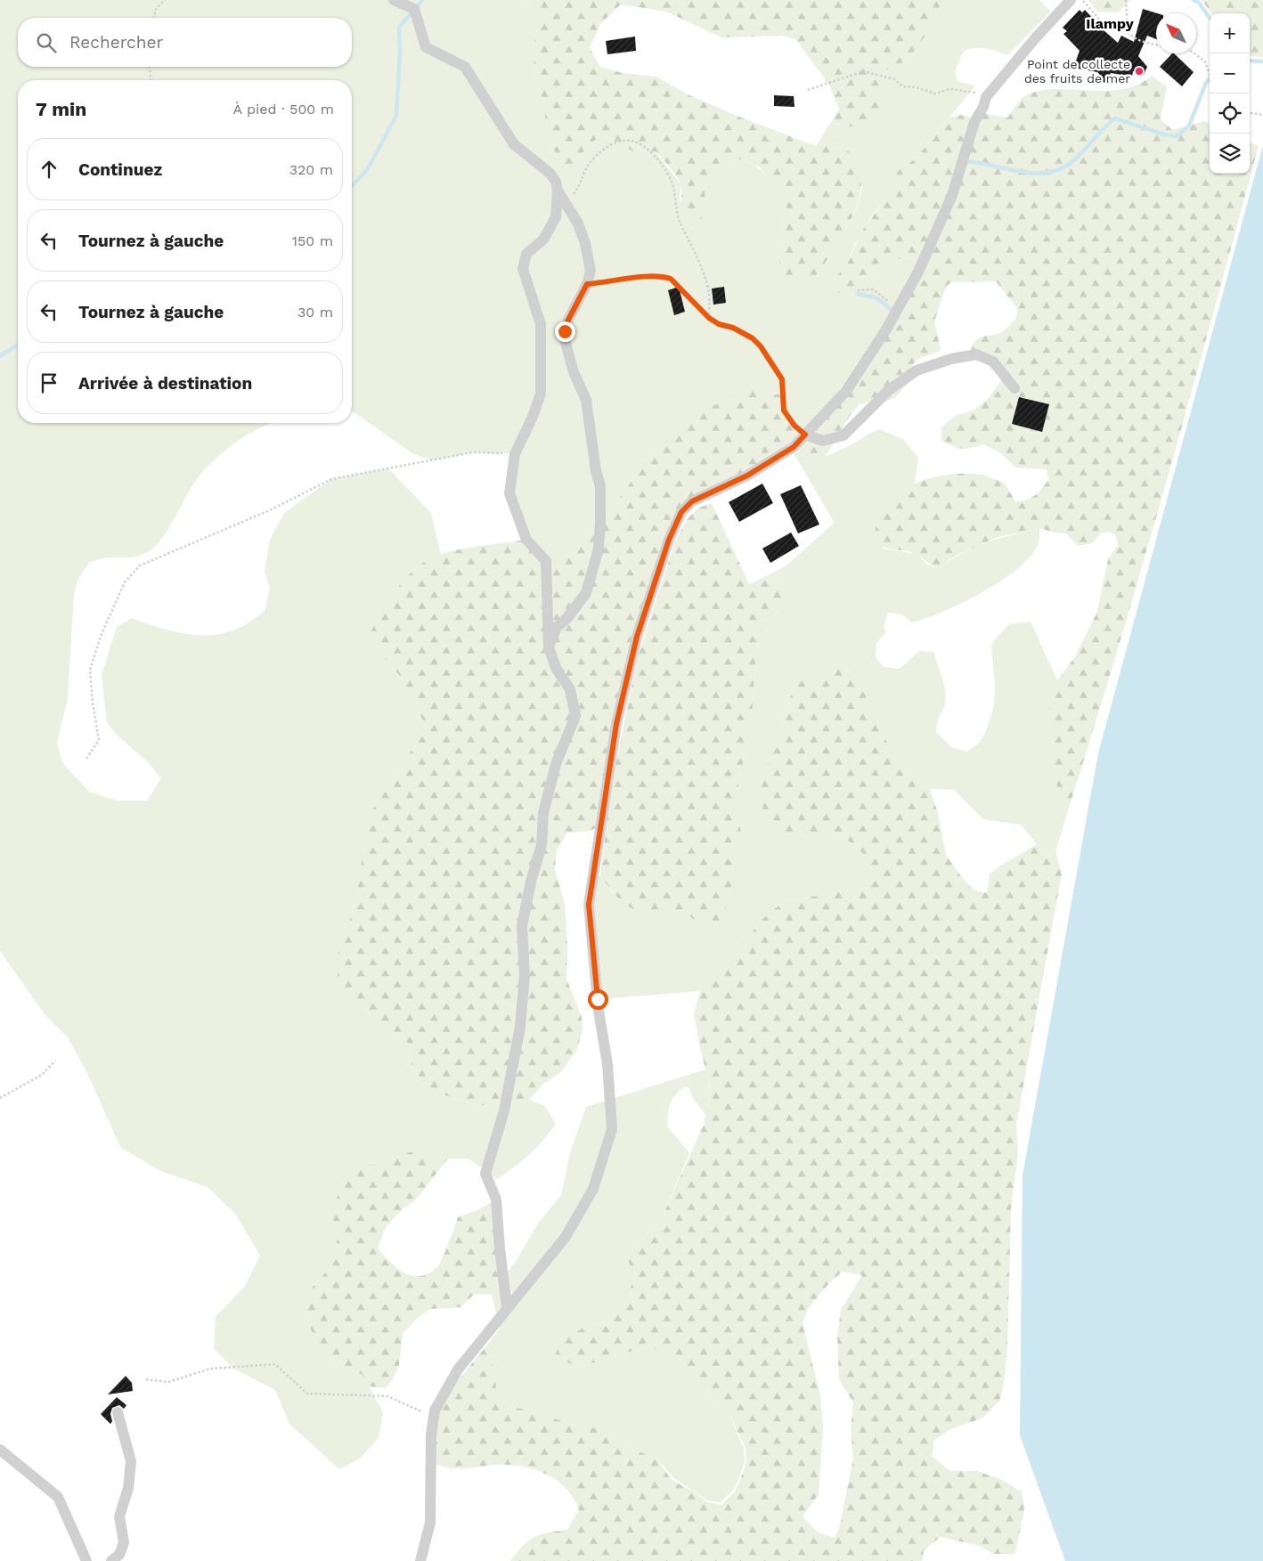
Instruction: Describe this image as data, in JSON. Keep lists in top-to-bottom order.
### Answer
{
  "districts": ["Ilampy"],
  "places": ["Point de collecte des fruits de mer"],
  "north": "top left",
  "page": {
    "map_buttons": ["+", "−"],
    "search": "Rechercher",
    "heading": ["7 min", "À pied · 500 m"],
    "list": [
      ["Continuez", "320 m"],
      ["Tournez à gauche", "150 m"],
      ["Tournez à gauche", "30 m"],
      "Arrivée à destination"
    ]
  }
}
